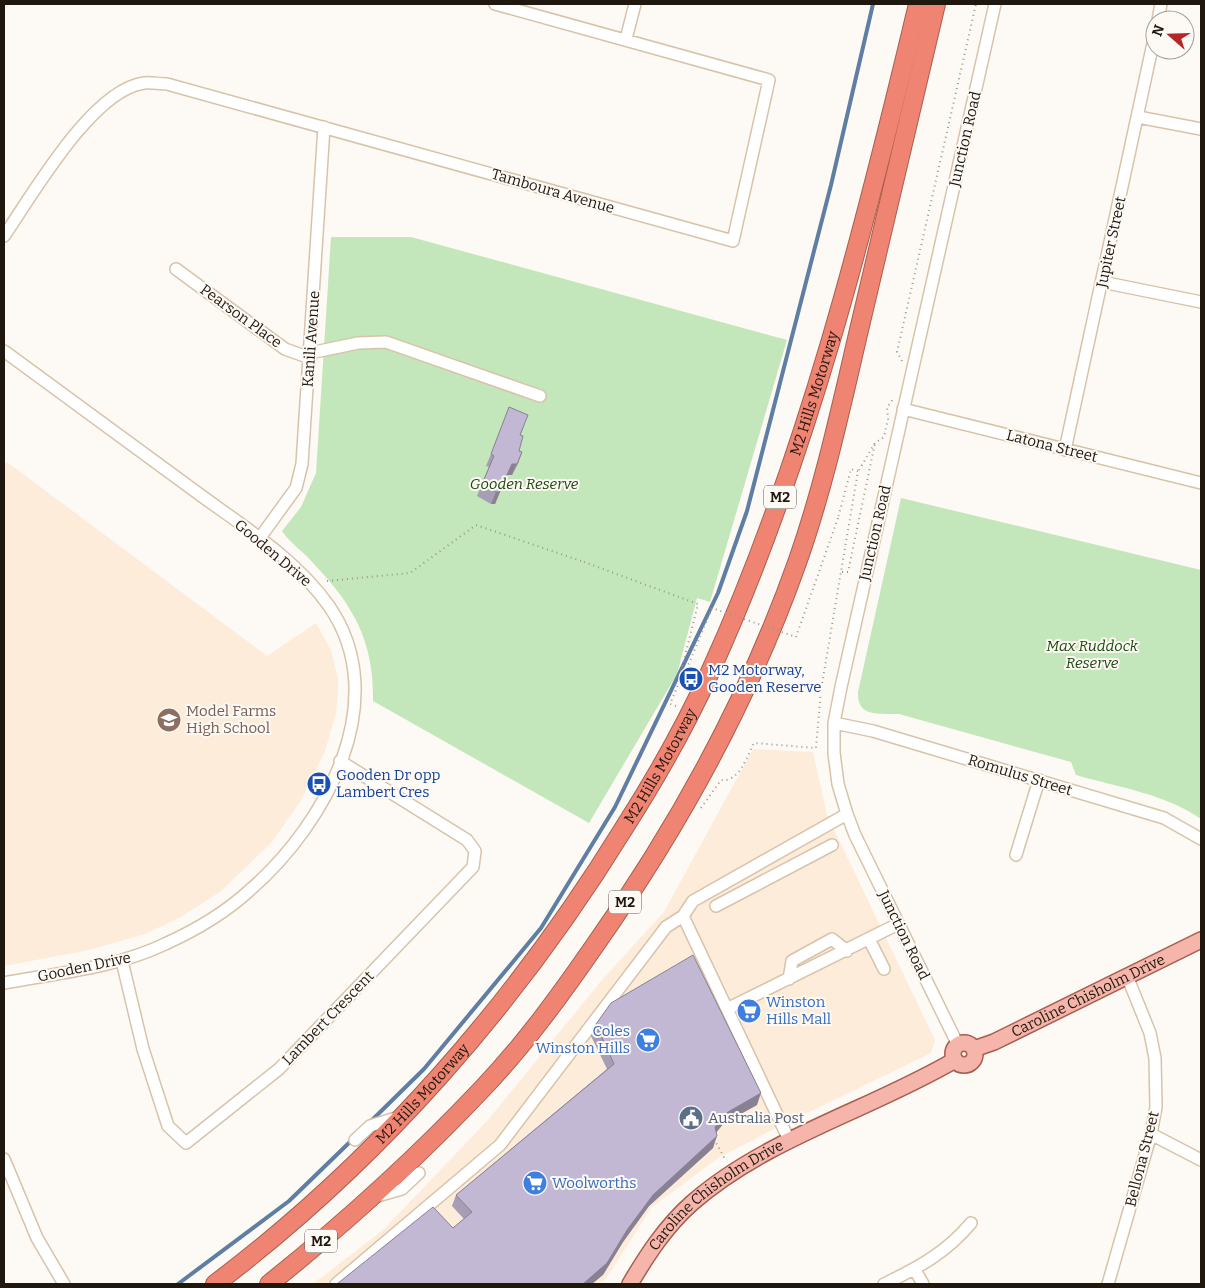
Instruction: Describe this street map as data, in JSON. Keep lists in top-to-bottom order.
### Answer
{
  "streets": {
    "highway": ["M2 Hills Motorway", "M2"],
    "main road": ["Caroline Chisholm Drive"],
    "street": [
      "Junction Road",
      "Tamboura Avenue",
      "Jupiter Street",
      "Pearson Place",
      "Kanili Avenue",
      "Latona Street",
      "Gooden Drive",
      "Romulus Street",
      "Lambert Crescent",
      "Bellona Street"
    ]
  },
  "crossings": [
    ["Junction Road", "Latona Street"],
    ["Junction Road", "Romulus Street"],
    ["Junction Road", "Caroline Chisholm Drive"],
    ["Tamboura Avenue", "Kanili Avenue"],
    ["Jupiter Street", "Latona Street"],
    ["Pearson Place", "Kanili Avenue"],
    ["Kanili Avenue", "Gooden Drive"],
    ["Gooden Drive", "Lambert Crescent"],
    ["Caroline Chisholm Drive", "Bellona Street"]
  ],
  "parks": ["Gooden Reserve", "Max Ruddock Reserve"],
  "places": {
    "bus stop": ["M2 Motorway, Gooden Reserve", "Gooden Dr opp Lambert Cres"],
    "school or university": ["Model Farms High School"],
    "supermarket": ["Winston Hills Mall", "Coles Winston Hills", "Woolworths"],
    "public building": ["Australia Post"]
  },
  "north": "left"
}
